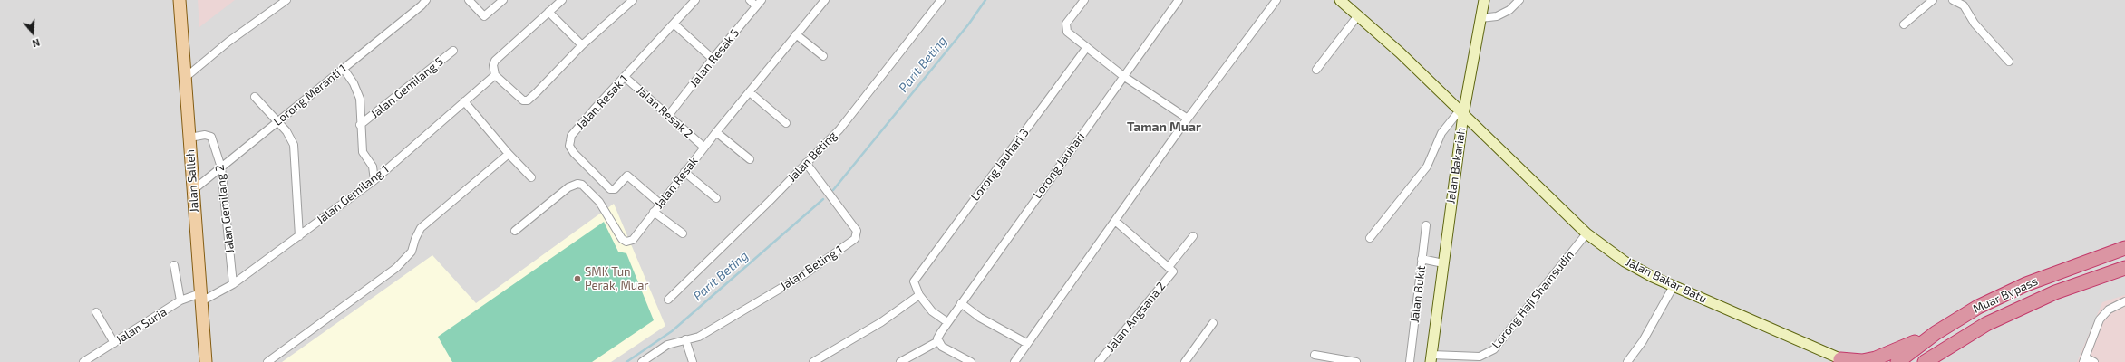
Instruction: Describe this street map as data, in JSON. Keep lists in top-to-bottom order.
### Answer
{
  "streets": {
    "highway": ["Muar Bypass"],
    "main road": ["Jalan Bakariah", "Jalan Salleh", "Jalan Bakar Batu"],
    "street": [
      "Jalan Resak 5",
      "Jalan Gemilang 5",
      "Lorong Meranti 1",
      "Jalan Resak 1",
      "Jalan Resak 2",
      "Jalan Beting",
      "Lorong Jauhari 3",
      "Lorong Jauhari",
      "Jalan Resak",
      "Jalan Gemilang 1",
      "Jalan Gemilang 2",
      "Jalan Beting 1",
      "Jalan Bukit",
      "Lorong Haji Shamsudin",
      "Jalan Angsana 2",
      "Jalan Suria"
    ]
  },
  "crossings": [
    ["Jalan Resak 5", "Jalan Resak 2"],
    ["Lorong Meranti 1", "Jalan Salleh"],
    ["Lorong Meranti 1", "Jalan Gemilang 2"],
    ["Jalan Resak 1", "Jalan Resak 2"],
    ["Jalan Resak 1", "Jalan Resak"],
    ["Jalan Resak 2", "Jalan Resak"],
    ["Jalan Beting", "Jalan Beting 1"],
    ["Jalan Bakariah", "Jalan Bakar Batu"],
    ["Jalan Bakariah", "Lorong Haji Shamsudin"],
    ["Jalan Salleh", "Jalan Gemilang 1"],
    ["Jalan Salleh", "Jalan Gemilang 2"],
    ["Jalan Salleh", "Jalan Suria"],
    ["Jalan Gemilang 1", "Jalan Gemilang 2"],
    ["Jalan Gemilang 1", "Jalan Suria"],
    ["Jalan Bakar Batu", "Lorong Haji Shamsudin"]
  ],
  "districts": ["Taman Muar"],
  "water": ["Parit Beting"],
  "places": ["SMK Tun Perak, Muar"],
  "north": "bottom"
}
